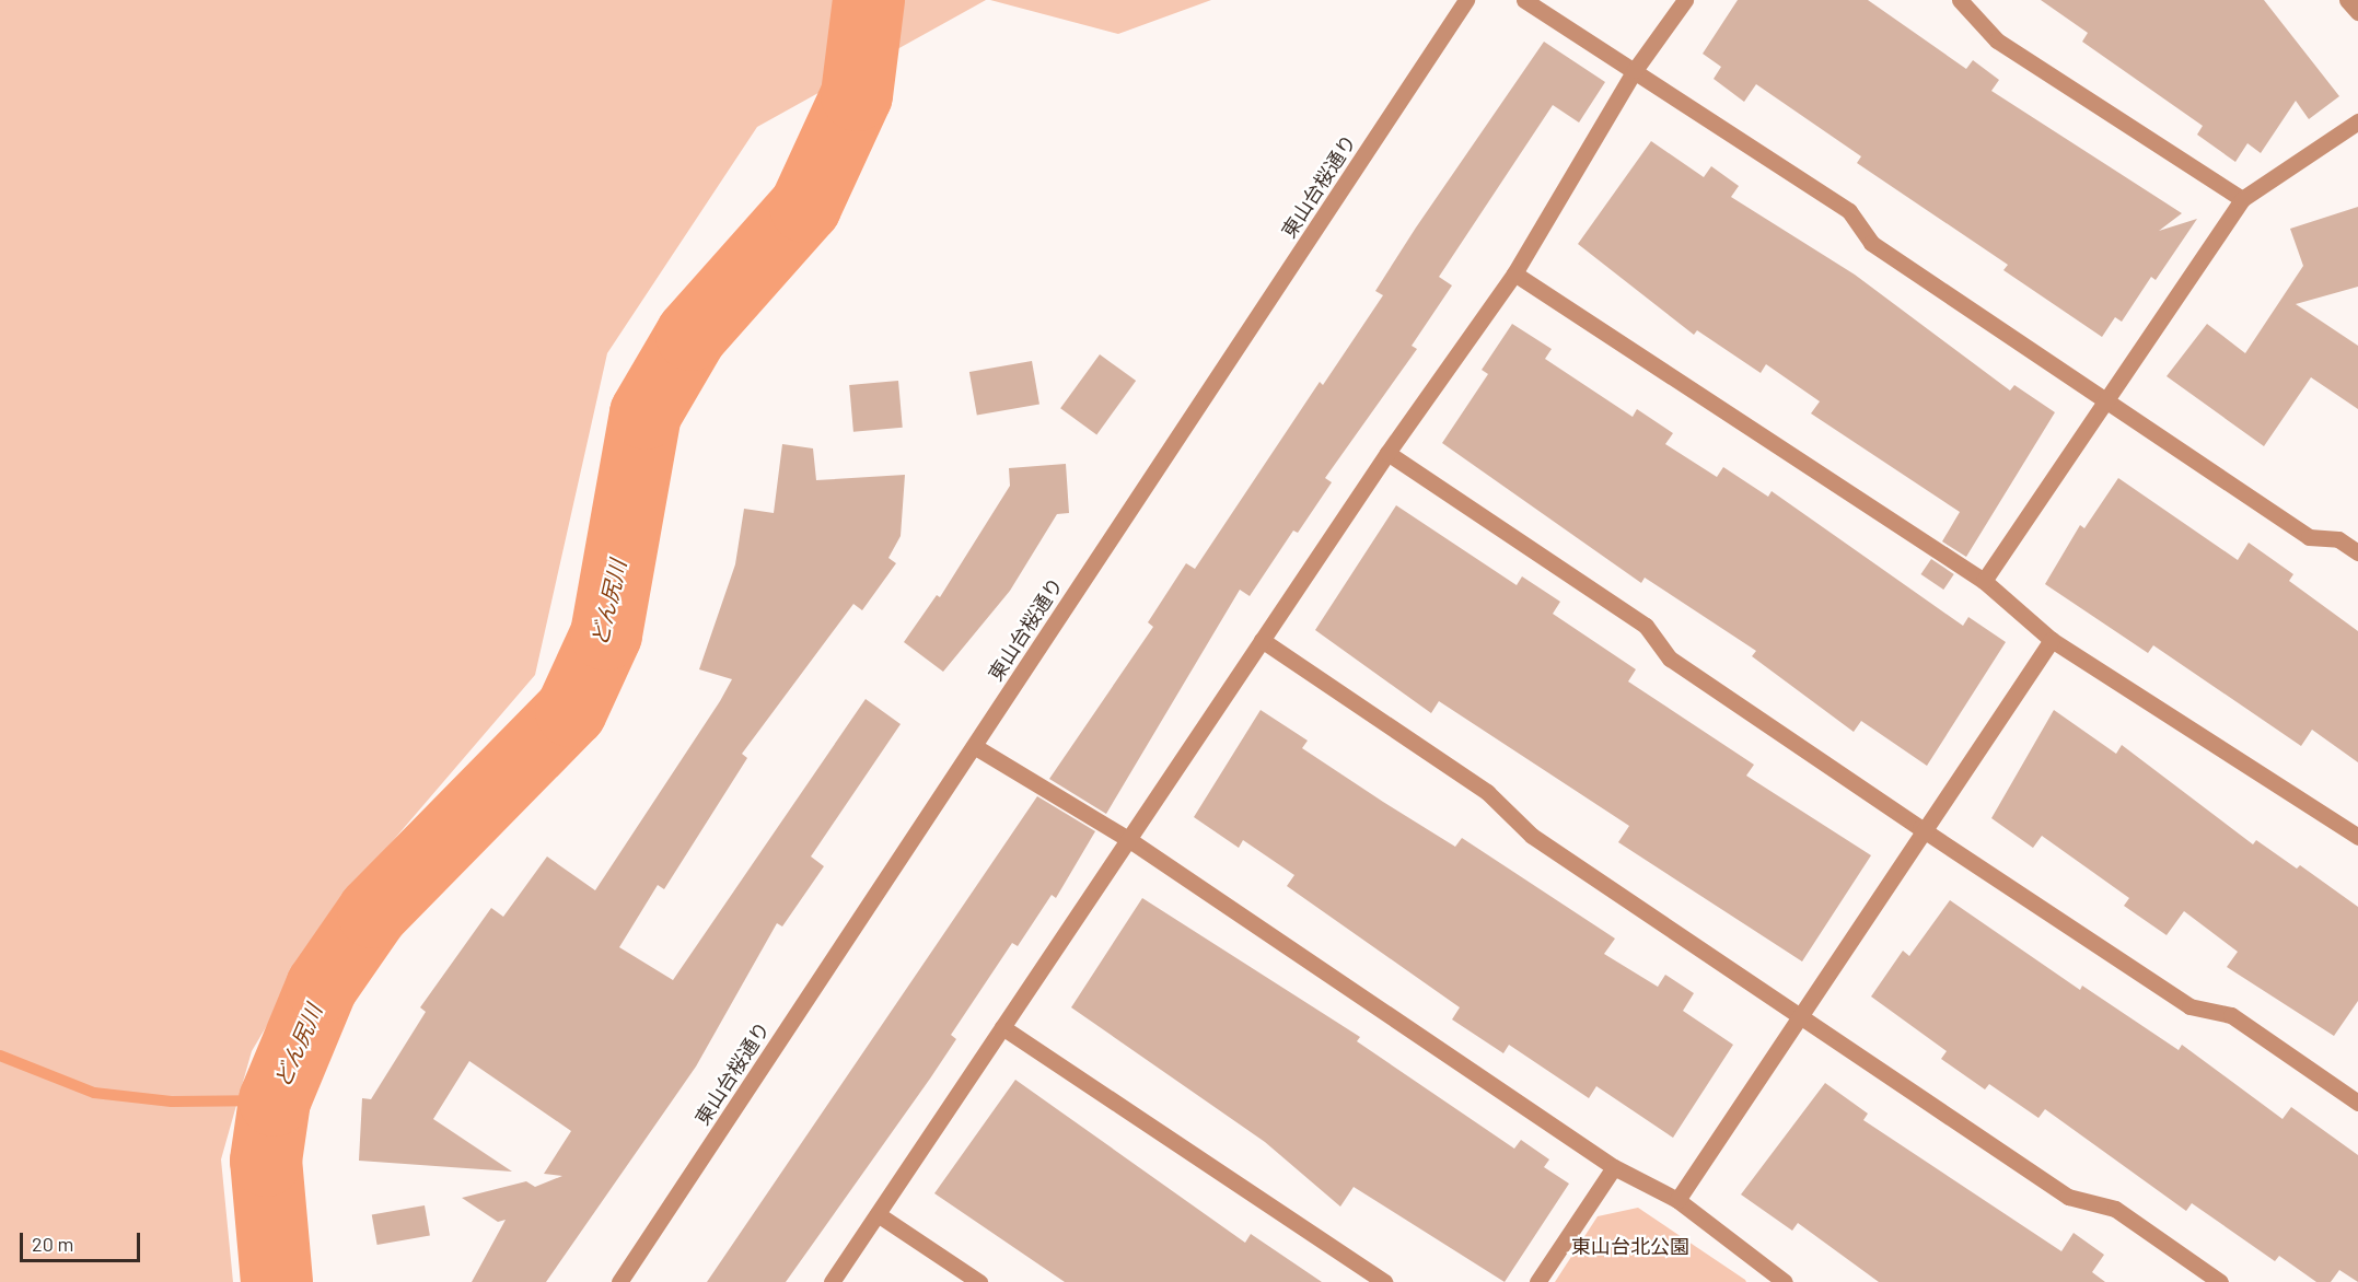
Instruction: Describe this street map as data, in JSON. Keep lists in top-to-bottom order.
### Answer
{
  "streets": {
    "street": ["東山台桜通り"]
  },
  "water": ["どん尻川"],
  "parks": ["東山台北公園"],
  "scale_bar": "20 m"
}
